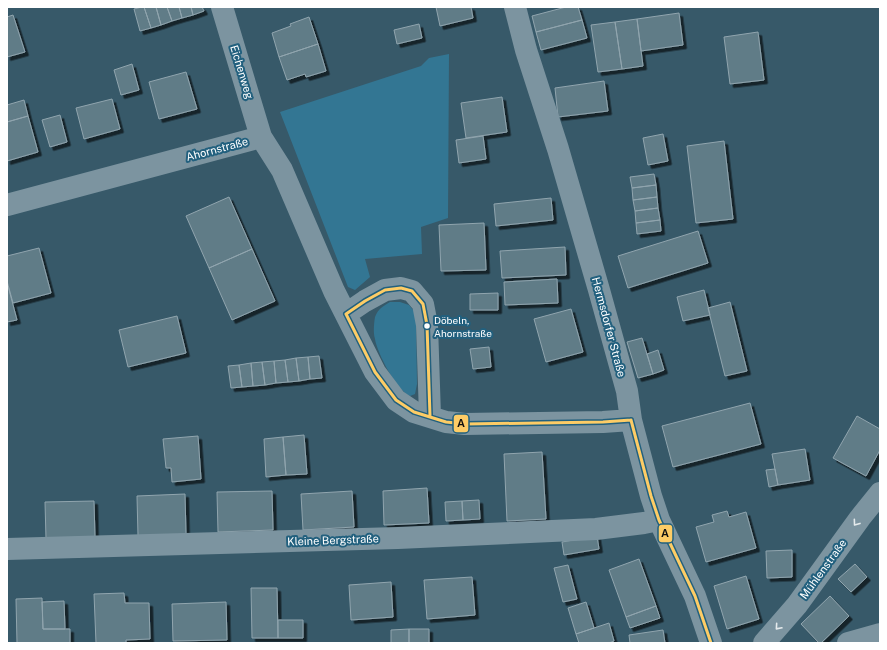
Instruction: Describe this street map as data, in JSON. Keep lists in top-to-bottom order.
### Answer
{
  "streets": {
    "street": [
      "Eichenweg",
      "Ahornstraße",
      "Hermsdorfer Straße",
      "Kleine Bergstraße",
      "Mühlenstraße"
    ]
  },
  "crossings": [
    ["Eichenweg", "Ahornstraße"],
    ["Ahornstraße", "Hermsdorfer Straße"],
    ["Hermsdorfer Straße", "Kleine Bergstraße"]
  ],
  "one_way": ["Mühlenstraße"],
  "places": ["Döbeln, Ahornstraße"],
  "lines": ["transit line A"]
}
